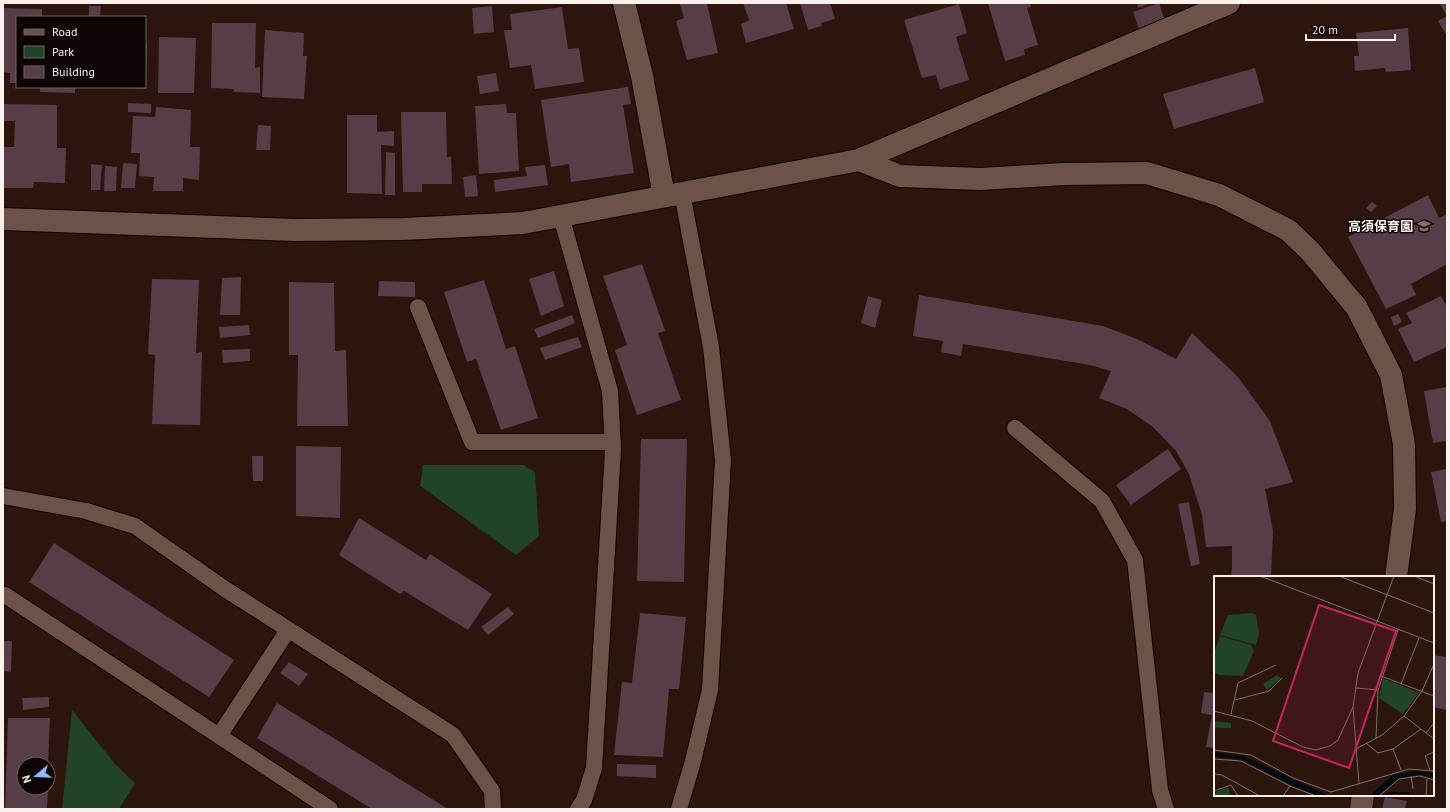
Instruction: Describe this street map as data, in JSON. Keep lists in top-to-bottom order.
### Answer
{
  "places": {
    "school or university": ["高須保育園"]
  },
  "legend": ["Road", "Park", "Building"],
  "scale_bar": "20 m",
  "north": "left"
}
